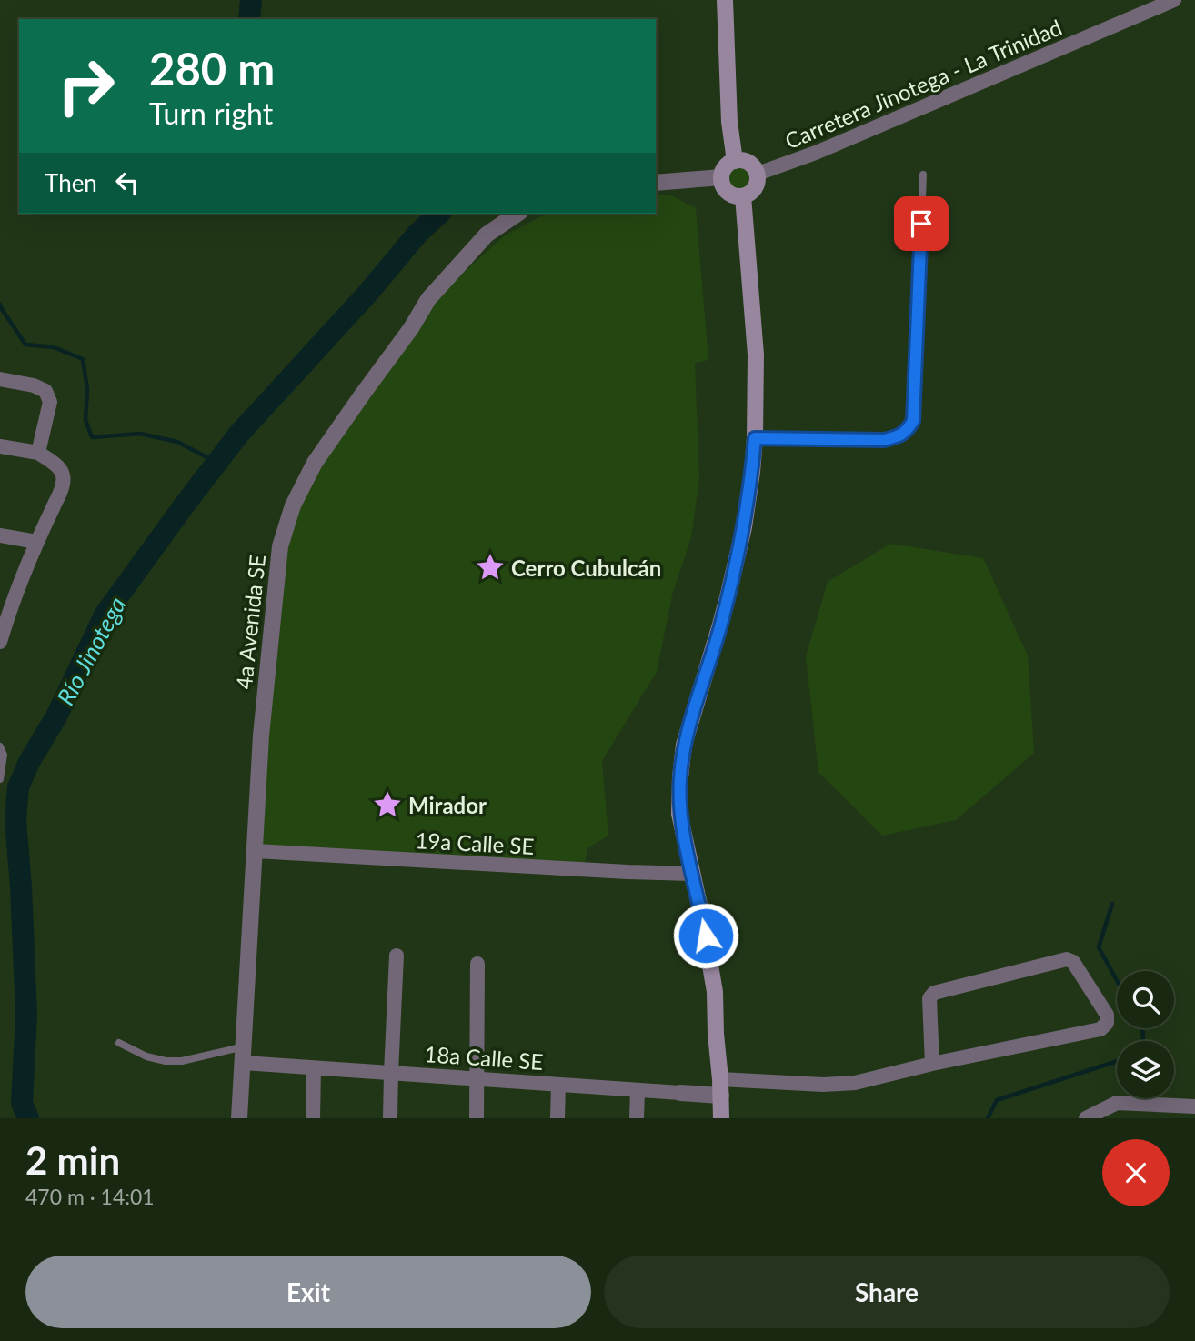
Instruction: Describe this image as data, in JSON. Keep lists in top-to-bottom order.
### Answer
{
  "streets": {
    "street": [
      "Carretera Jinotega - La Trinidad",
      "4a Avenida SE",
      "19a Calle SE",
      "18a Calle SE"
    ]
  },
  "crossings": [
    ["4a Avenida SE", "19a Calle SE"],
    ["4a Avenida SE", "18a Calle SE"]
  ],
  "water": ["Río Jinotega"],
  "places": {
    "place": ["Cerro Cubulcán", "Mirador"]
  },
  "page": {
    "turn": ["280 m", "Turn right"],
    "then": "Then",
    "heading": ["2 min", "470 m · 14:01"],
    "buttons": ["Exit", "Share"]
  }
}
